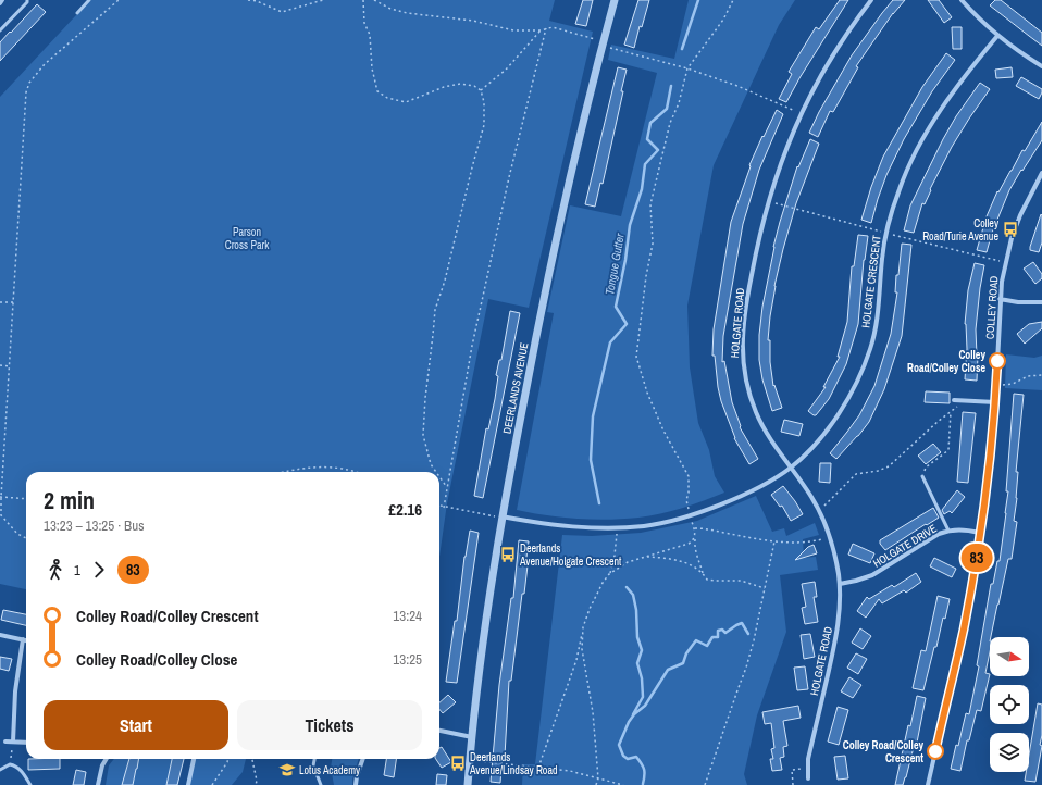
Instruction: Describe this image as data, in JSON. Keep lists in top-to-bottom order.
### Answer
{
  "streets": {
    "street": [
      "HOLGATE CRESCENT",
      "COLLEY ROAD",
      "HOLGATE ROAD",
      "DEERLANDS AVENUE",
      "HOLGATE DRIVE"
    ]
  },
  "crossings": [
    ["HOLGATE CRESCENT", "HOLGATE ROAD"],
    ["HOLGATE CRESCENT", "DEERLANDS AVENUE"],
    ["COLLEY ROAD", "HOLGATE DRIVE"],
    ["HOLGATE ROAD", "HOLGATE DRIVE"]
  ],
  "water": ["Tongue Gutter"],
  "parks": ["Parson Cross Park"],
  "places": {
    "bus stop": ["Colley Road/Turie Avenue", "Deerlands Avenue/Holgate Crescent", "Deerlands Avenue/Lindsay Road"],
    "other": ["Colley Road/Colley Close", "Colley Road/Colley Crescent"],
    "school or university": ["Lotus Academy"]
  },
  "lines": ["bus line 83"],
  "north": "right",
  "page": {
    "on_map": "83",
    "heading": ["2 min", "13:23 – 13:25 · Bus", "£2.16"],
    "legs": ["1", "83"],
    "list": [
      {
        "name": "Colley Road/Colley Crescent",
        "value": "13:24"
      },
      {
        "name": "Colley Road/Colley Close",
        "value": "13:25"
      }
    ],
    "buttons": ["Start", "Tickets"]
  }
}
